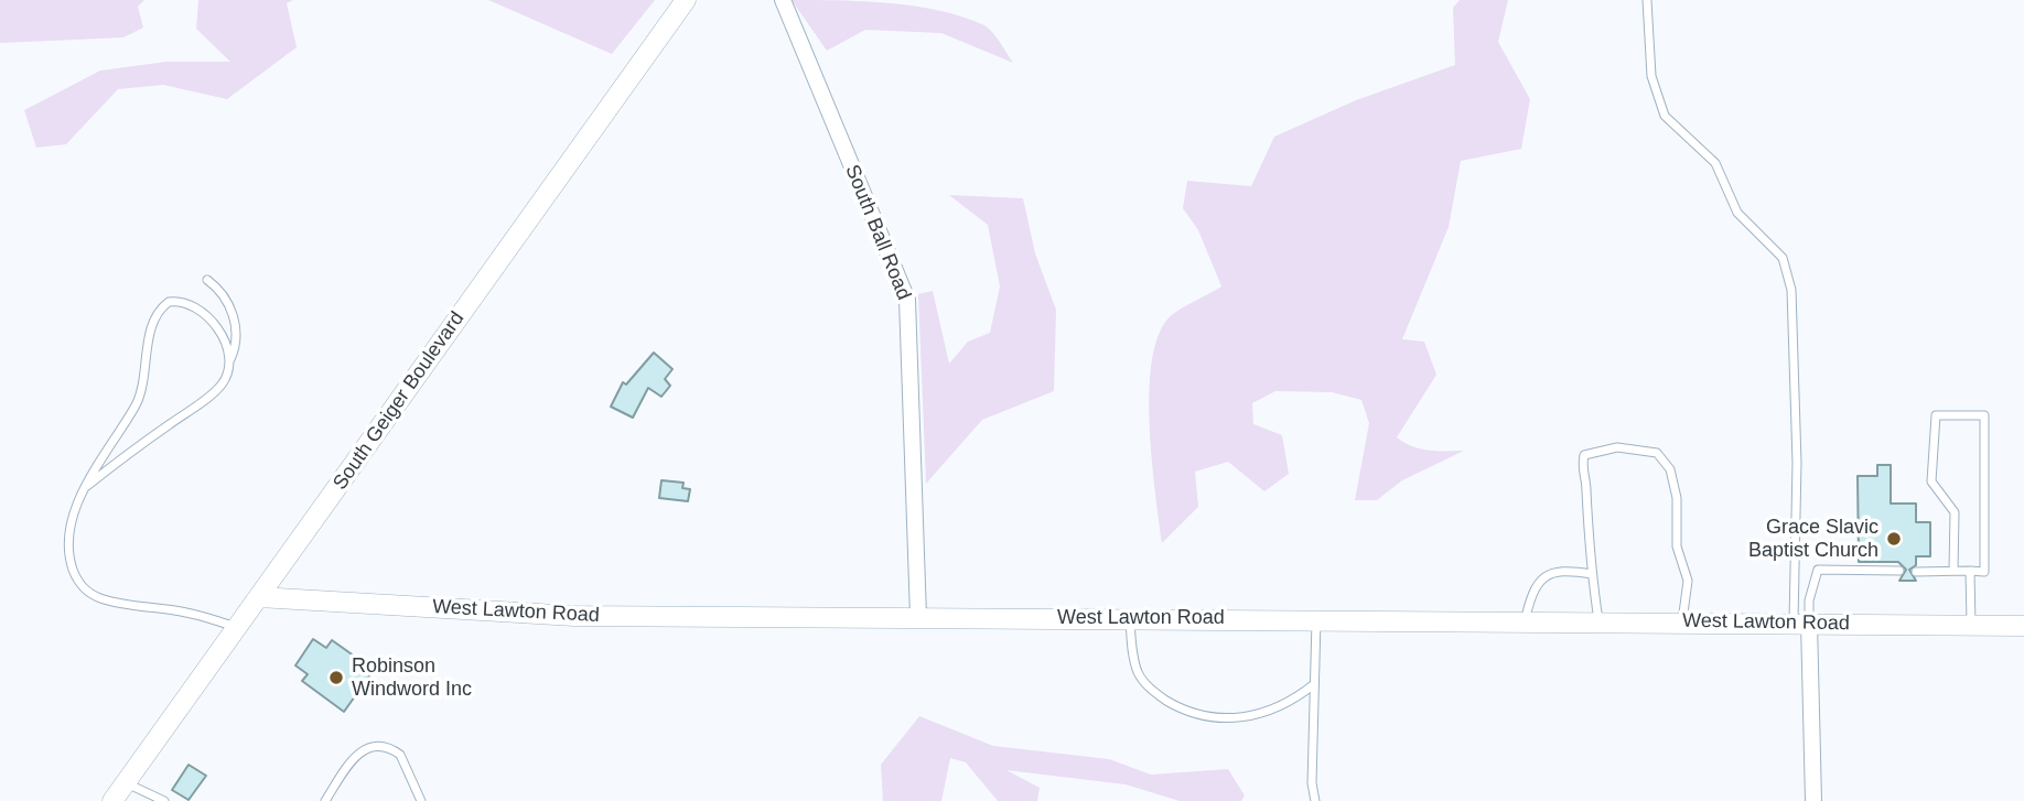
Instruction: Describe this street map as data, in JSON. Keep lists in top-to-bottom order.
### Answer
{
  "streets": {
    "street": ["South Ball Road", "South Geiger Boulevard", "West Lawton Road"]
  },
  "crossings": [
    ["South Ball Road", "West Lawton Road"],
    ["South Geiger Boulevard", "West Lawton Road"]
  ],
  "places": ["Grace Slavic Baptist Church", "Robinson Windword Inc"]
}
